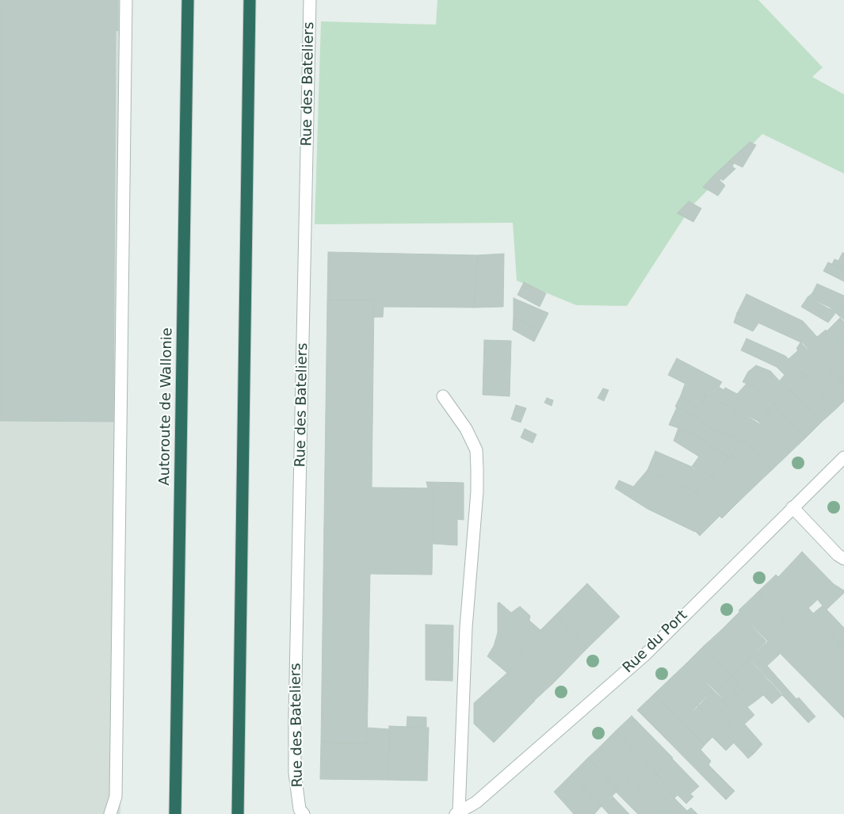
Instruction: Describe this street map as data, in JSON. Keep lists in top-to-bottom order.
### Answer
{
  "streets": {
    "highway": ["Autoroute de Wallonie"],
    "street": ["Rue des Bateliers", "Rue du Port"]
  }
}
